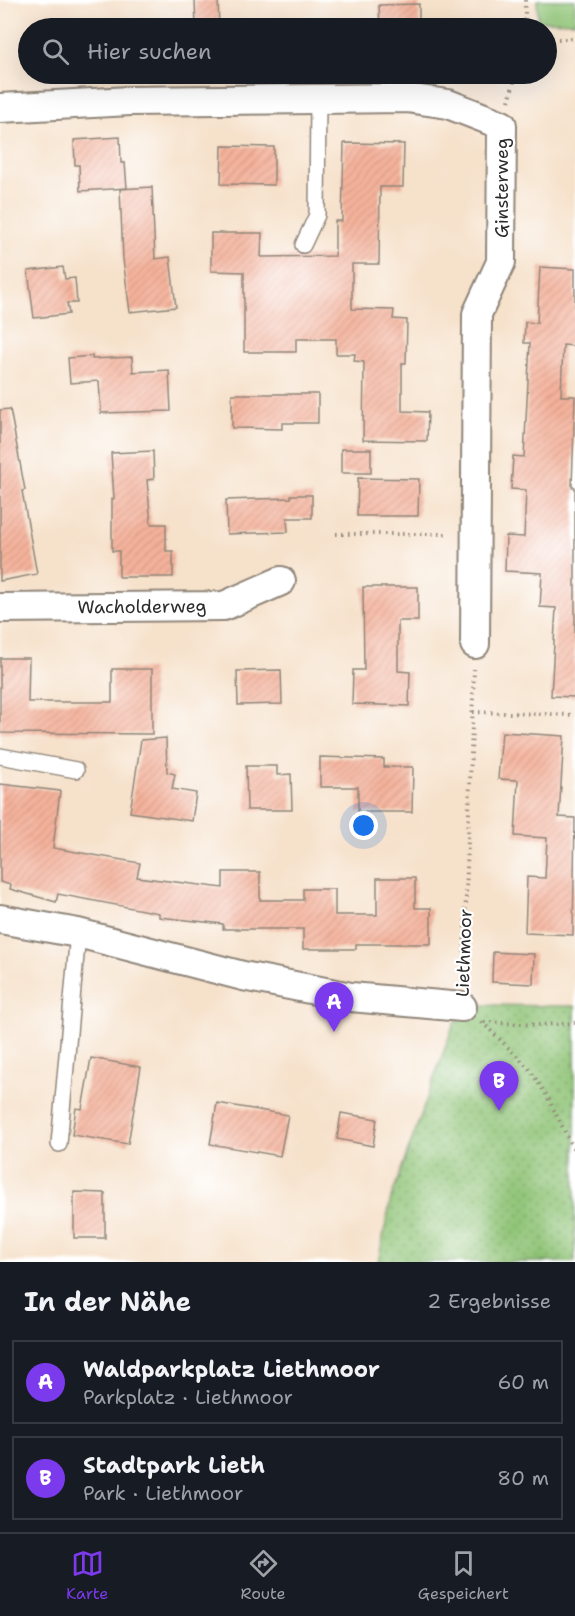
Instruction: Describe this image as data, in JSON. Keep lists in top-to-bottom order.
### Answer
{
  "streets": {
    "street": ["Ginsterweg", "Wacholderweg", "Liethmoor"]
  },
  "crossings": [
    ["Ginsterweg", "Liethmoor"]
  ],
  "page": {
    "search": "Hier suchen",
    "pins": ["A", "B"],
    "heading": ["In der Nähe", "2 Ergebnisse"],
    "list": [
      {
        "mark": "A",
        "name": "Waldparkplatz Liethmoor",
        "note": "Parkplatz · Liethmoor",
        "value": "60 m"
      },
      {
        "mark": "B",
        "name": "Stadtpark Lieth",
        "note": "Park · Liethmoor",
        "value": "80 m"
      }
    ],
    "nav": ["Karte", "Route", "Gespeichert"]
  }
}
